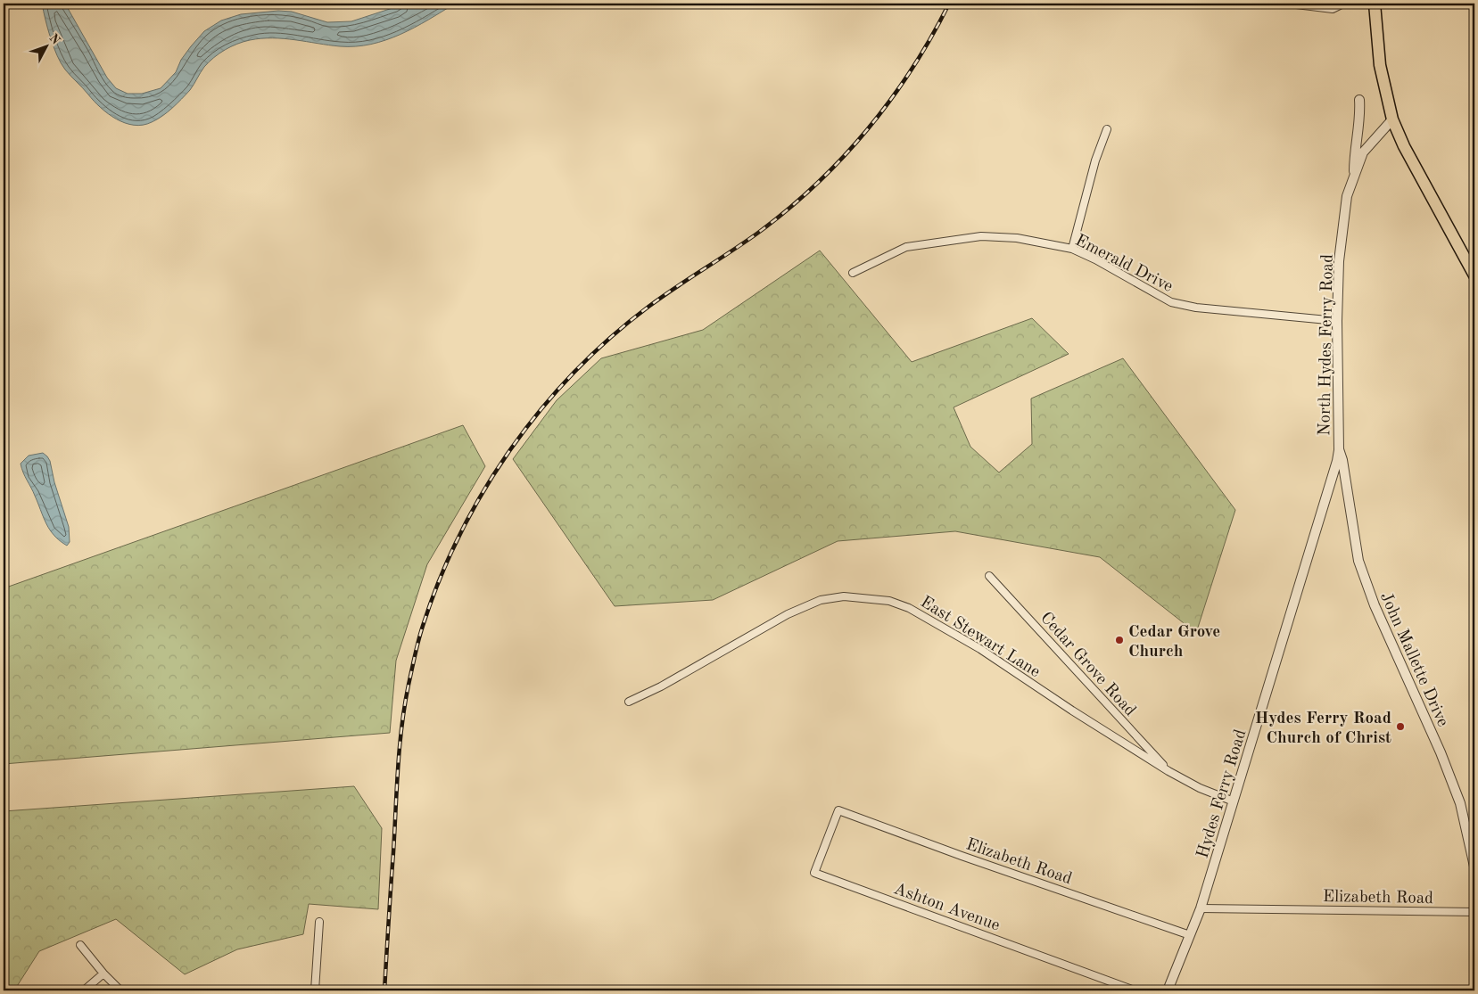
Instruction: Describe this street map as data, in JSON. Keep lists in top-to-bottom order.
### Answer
{
  "streets": {
    "street": [
      "Emerald Drive",
      "North Hydes Ferry Road",
      "East Stewart Lane",
      "John Mallette Drive",
      "Cedar Grove Road",
      "Hydes Ferry Road",
      "Elizabeth Road",
      "Ashton Avenue"
    ]
  },
  "crossings": [
    ["Emerald Drive", "North Hydes Ferry Road"],
    ["North Hydes Ferry Road", "John Mallette Drive"],
    ["North Hydes Ferry Road", "Hydes Ferry Road"],
    ["East Stewart Lane", "Cedar Grove Road"],
    ["East Stewart Lane", "Hydes Ferry Road"],
    ["Hydes Ferry Road", "Elizabeth Road"],
    ["Elizabeth Road", "Ashton Avenue"]
  ],
  "places": ["Cedar Grove Church", "Hydes Ferry Road Church of Christ"],
  "north": "top right"
}
